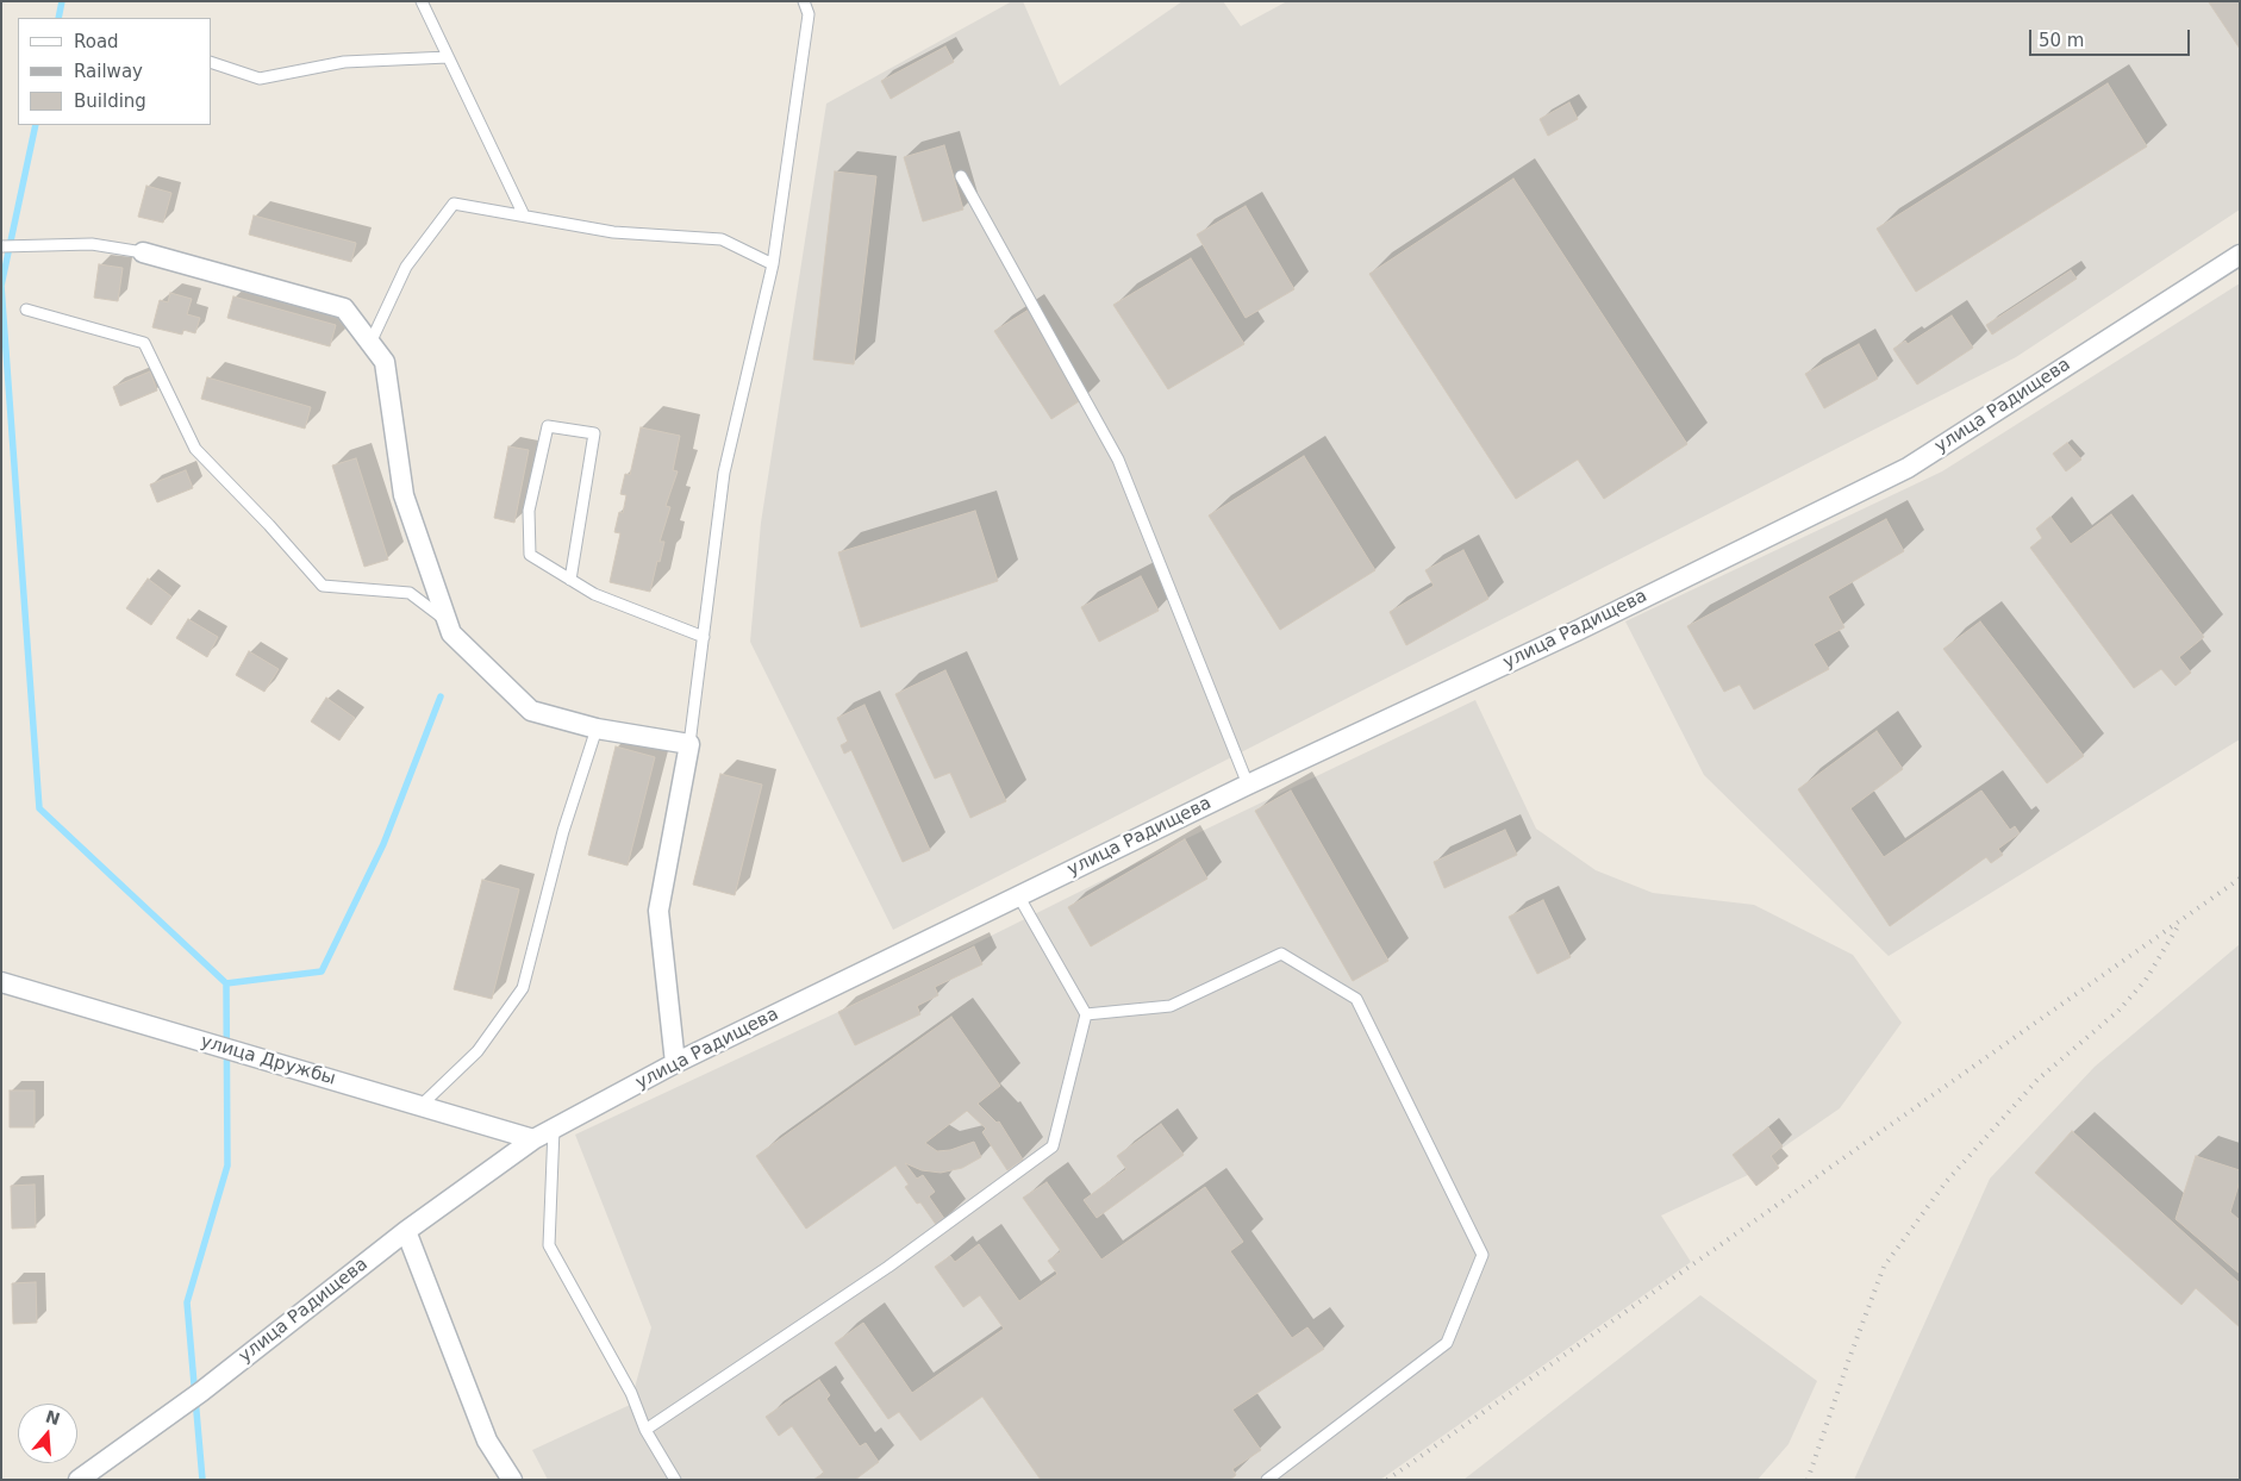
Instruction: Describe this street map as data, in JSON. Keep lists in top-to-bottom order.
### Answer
{
  "streets": {
    "street": ["улица Радищева", "улица Дружбы"]
  },
  "crossings": [
    ["улица Радищева", "улица Дружбы"]
  ],
  "legend": ["Road", "Railway", "Building"],
  "scale_bar": "50 m",
  "north": "top"
}
